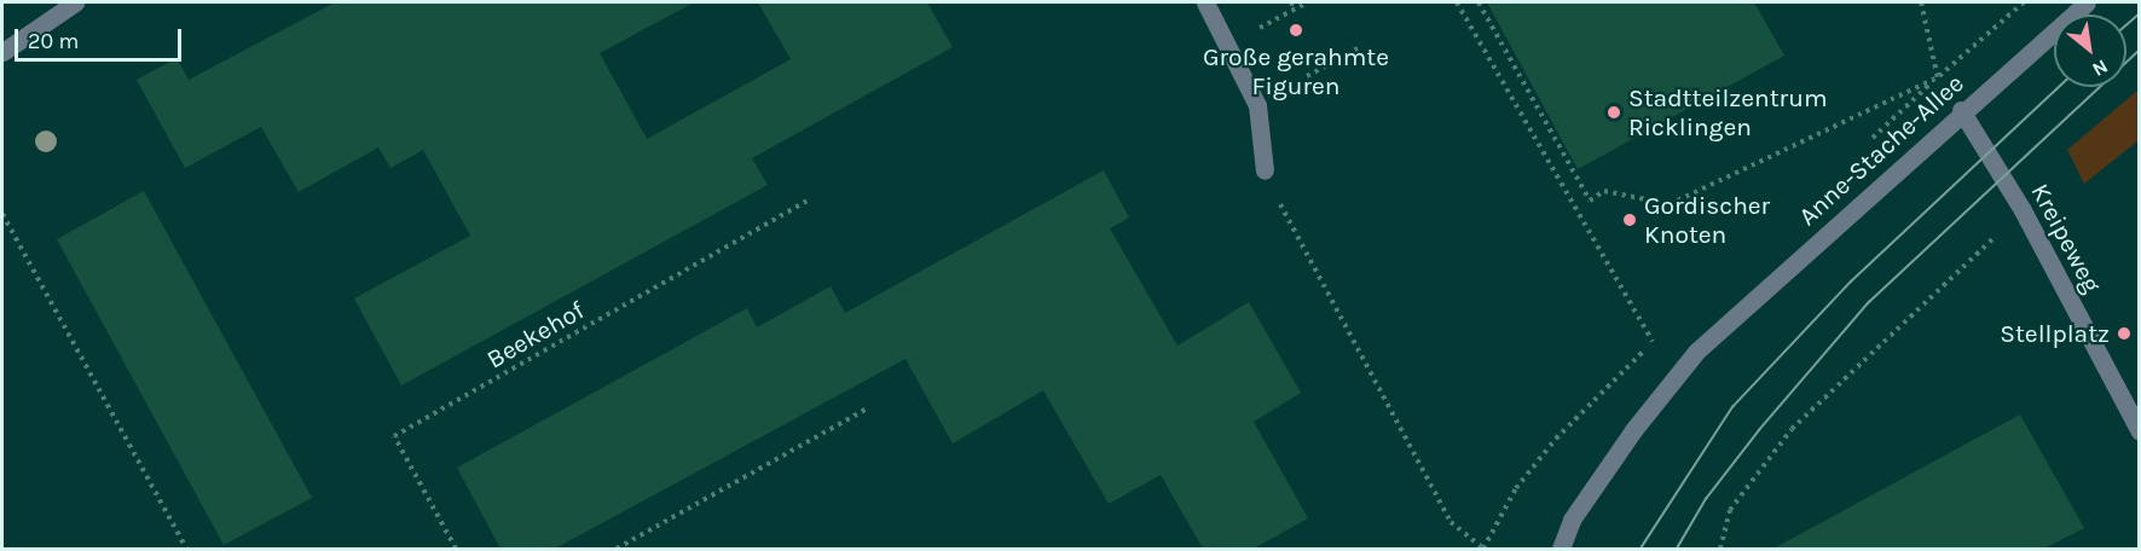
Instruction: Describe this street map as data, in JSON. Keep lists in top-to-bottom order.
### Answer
{
  "streets": {
    "street": ["Anne-Stache-Allee", "Kreipeweg"],
    "path": ["Beekehof"]
  },
  "crossings": [
    ["Anne-Stache-Allee", "Kreipeweg"]
  ],
  "places": [
    "Große gerahmte Figuren",
    "Stadtteilzentrum Ricklingen",
    "Gordischer Knoten",
    "Stellplatz"
  ],
  "scale_bar": "20 m",
  "north": "bottom right"
}
